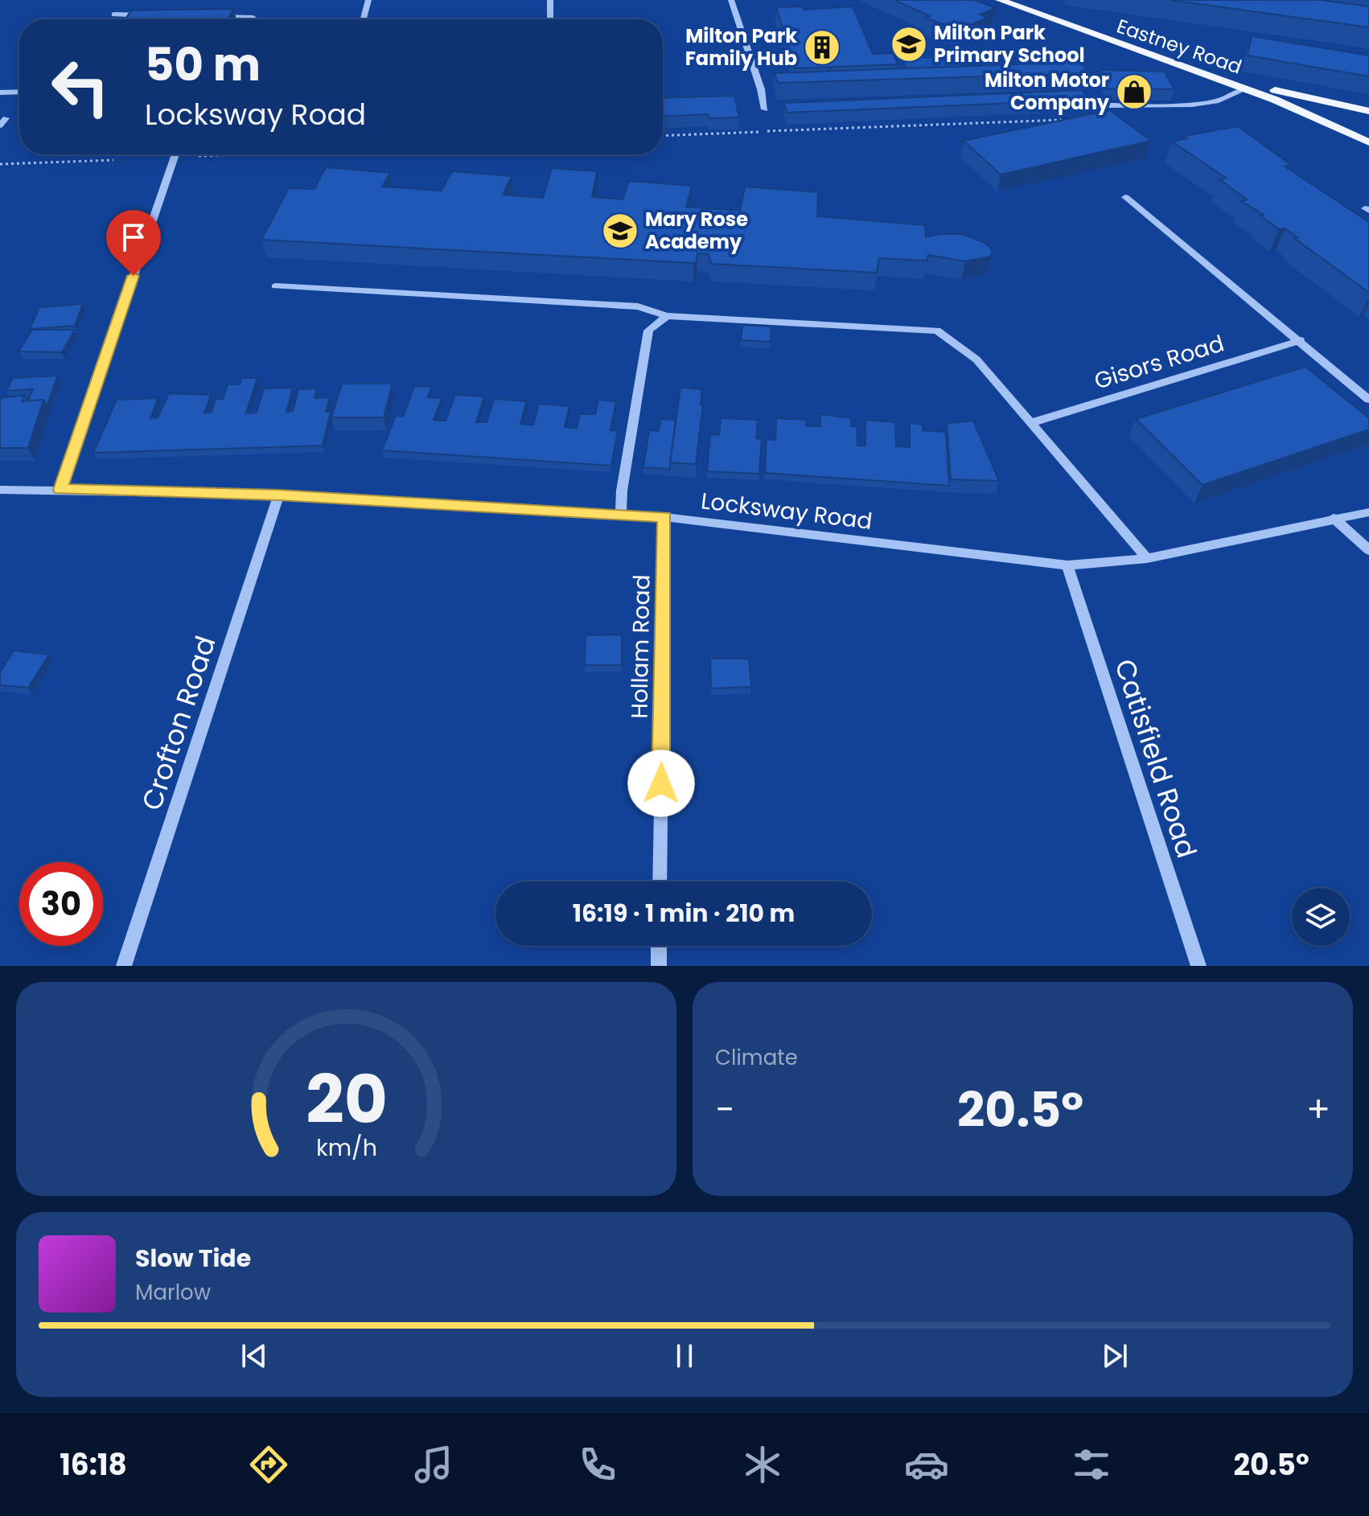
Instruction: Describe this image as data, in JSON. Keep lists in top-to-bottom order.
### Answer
{
  "streets": {
    "main road": ["Eastney Road"],
    "street": [
      "Gisors Road",
      "Locksway Road",
      "Hollam Road",
      "Crofton Road",
      "Catisfield Road"
    ]
  },
  "crossings": [
    ["Locksway Road", "Hollam Road"],
    ["Locksway Road", "Crofton Road"],
    ["Locksway Road", "Catisfield Road"]
  ],
  "places": {
    "school or university": ["Milton Park Primary School", "Mary Rose Academy"],
    "building": ["Milton Park Family Hub"],
    "shop": ["Milton Motor Company"]
  },
  "page": {
    "turn": ["50 m", "Locksway Road"],
    "limit": "30",
    "trip": "16:19 · 1 min · 210 m",
    "tile": "Climate",
    "heat": ["−", "20.5°", "+"],
    "song": ["Slow Tide", "Marlow"],
    "tabs": ["16:18", "20.5°"],
    "gauge": ["20", "km/h"]
  }
}
